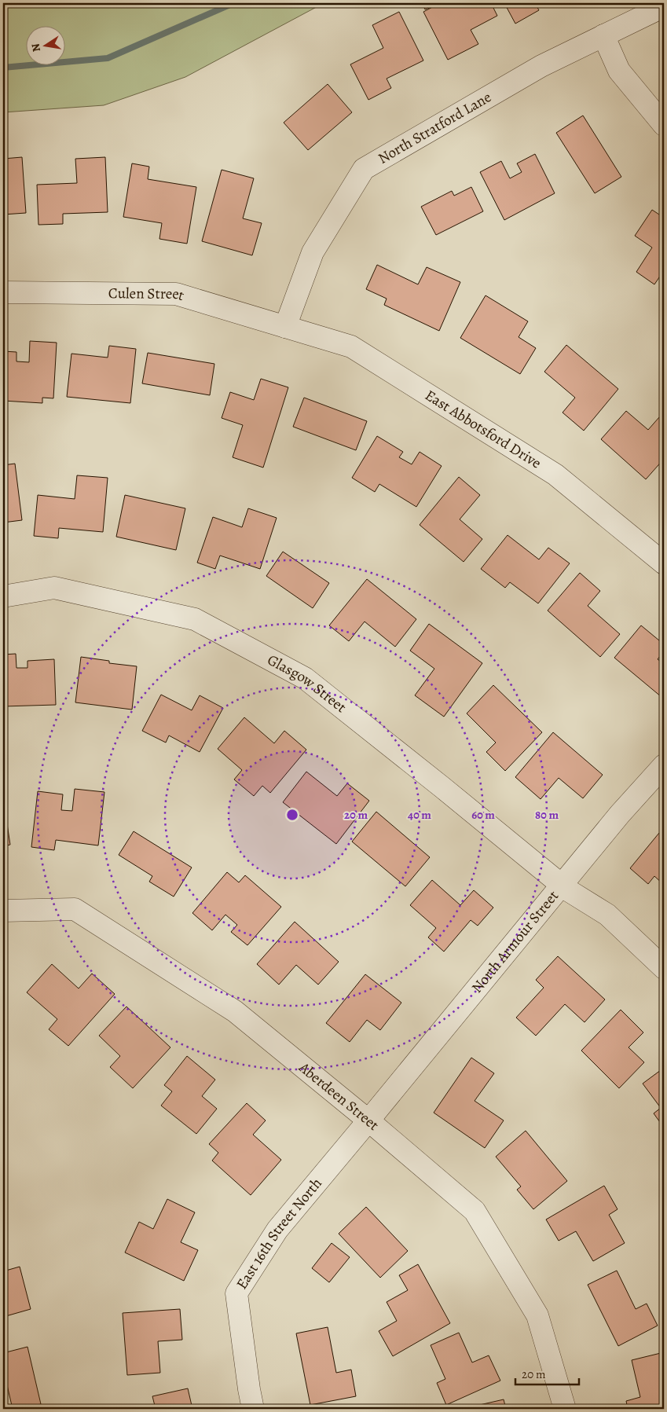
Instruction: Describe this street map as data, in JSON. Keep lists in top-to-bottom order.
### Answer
{
  "streets": {
    "street": [
      "North Stratford Lane",
      "Culen Street",
      "East Abbotsford Drive",
      "Glasgow Street",
      "North Armour Street",
      "Aberdeen Street",
      "East 16th Street North"
    ]
  },
  "crossings": [
    ["North Stratford Lane", "Culen Street"],
    ["North Stratford Lane", "East Abbotsford Drive"],
    ["Culen Street", "East Abbotsford Drive"],
    ["Glasgow Street", "North Armour Street"],
    ["North Armour Street", "Aberdeen Street"],
    ["North Armour Street", "East 16th Street North"],
    ["Aberdeen Street", "East 16th Street North"]
  ],
  "scale_bar": "20 m",
  "north": "left",
  "rings": [
    "20 m",
    "40 m",
    "60 m",
    "80 m"
  ]
}
